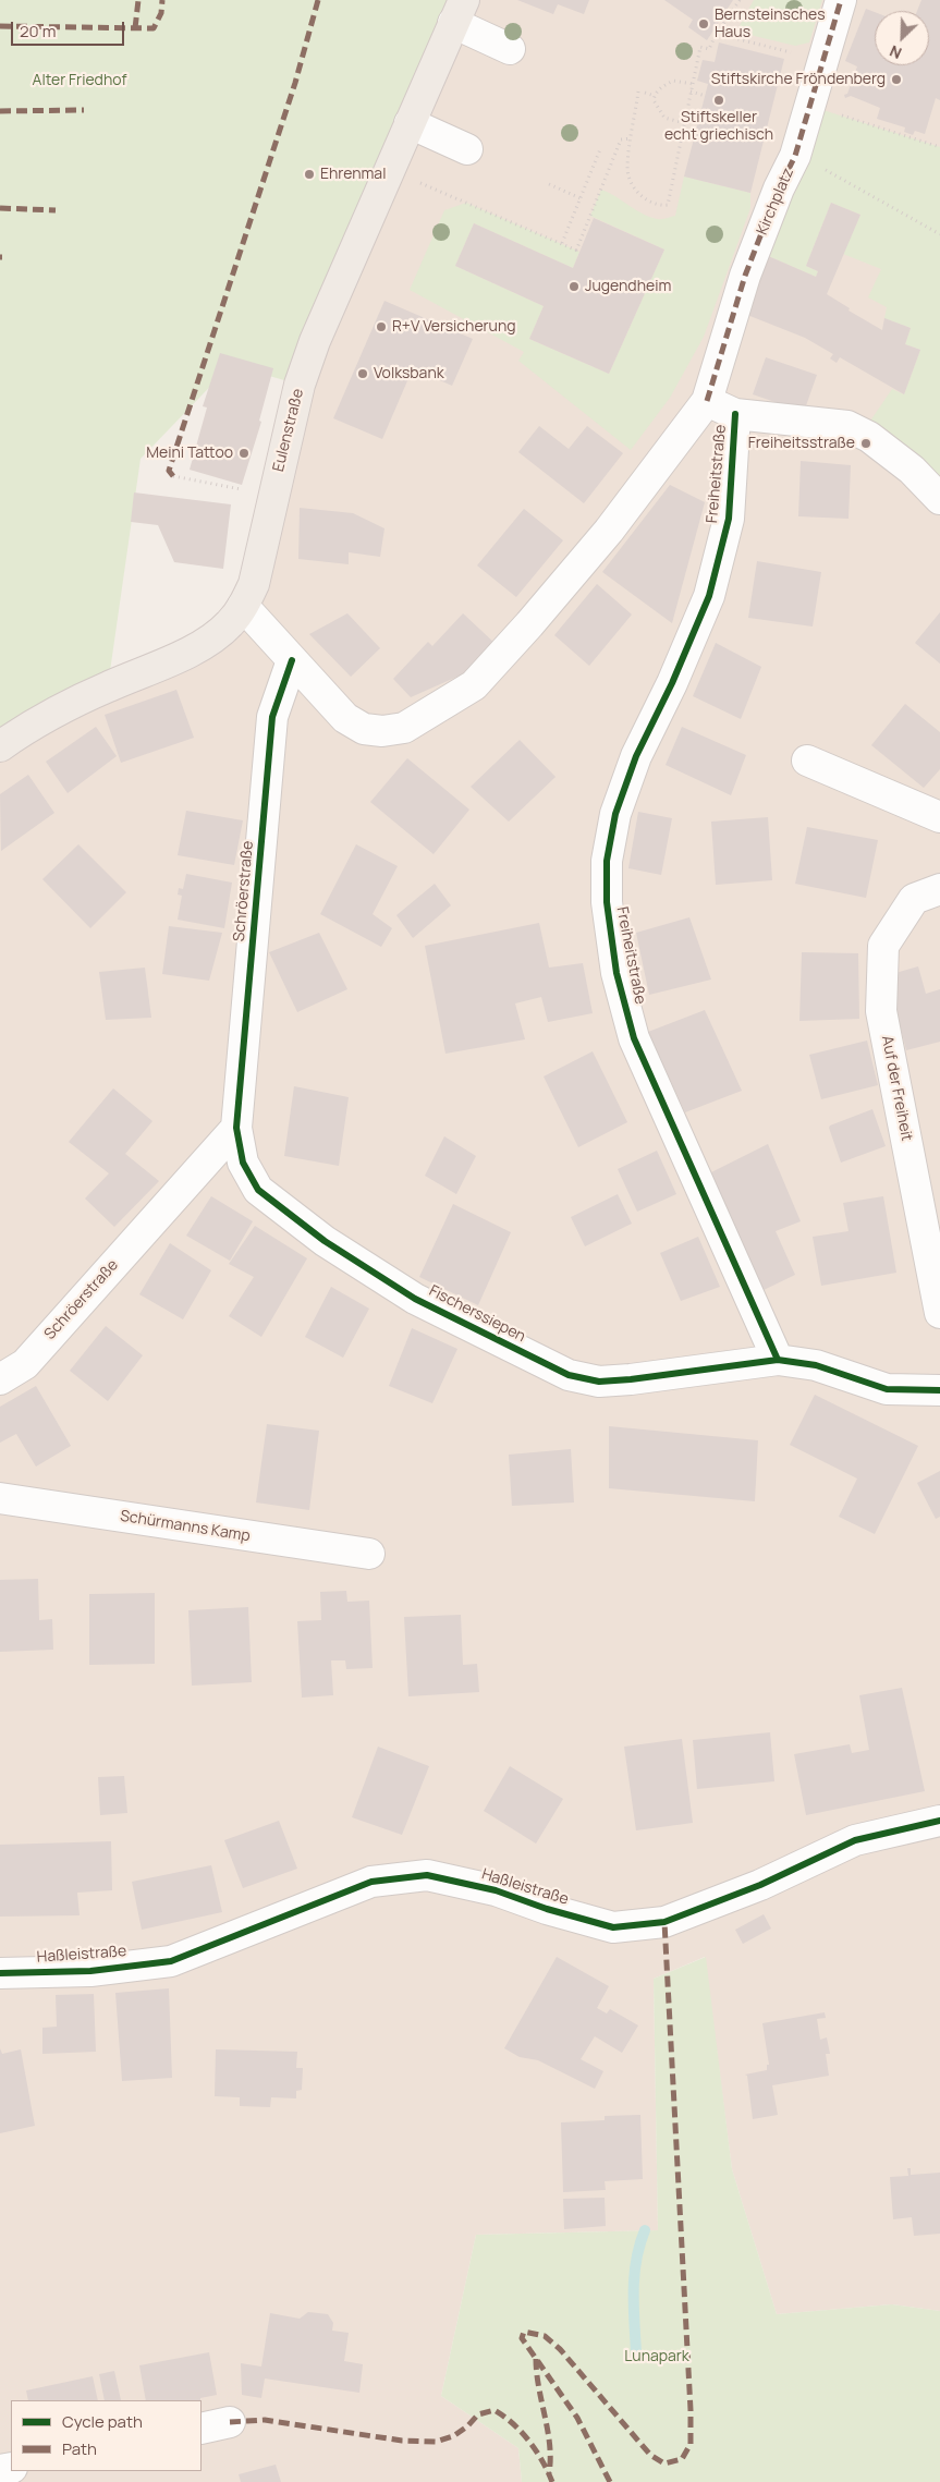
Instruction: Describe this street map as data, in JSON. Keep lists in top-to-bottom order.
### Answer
{
  "streets": {
    "main road": ["Eulenstraße"],
    "street": [
      "Kirchplatz",
      "Freiheitstraße",
      "Schröerstraße",
      "Auf der Freiheit",
      "Fischerssiepen",
      "Schürmanns Kamp",
      "Haßleistraße"
    ]
  },
  "crossings": [
    ["Kirchplatz", "Freiheitstraße"],
    ["Eulenstraße", "Freiheitstraße"],
    ["Freiheitstraße", "Schröerstraße"],
    ["Freiheitstraße", "Fischerssiepen"],
    ["Schröerstraße", "Fischerssiepen"]
  ],
  "parks": ["Alter Friedhof", "Lunapark"],
  "places": [
    "Bernsteinsches Haus",
    "Stiftskirche Fröndenberg",
    "Stiftskeller echt griechisch",
    "Ehrenmal",
    "Jugendheim",
    "R+V Versicherung",
    "Volksbank",
    "Freiheitsstraße",
    "Meini Tattoo"
  ],
  "legend": ["Cycle path", "Path"],
  "scale_bar": "20 m",
  "north": "bottom left"
}
